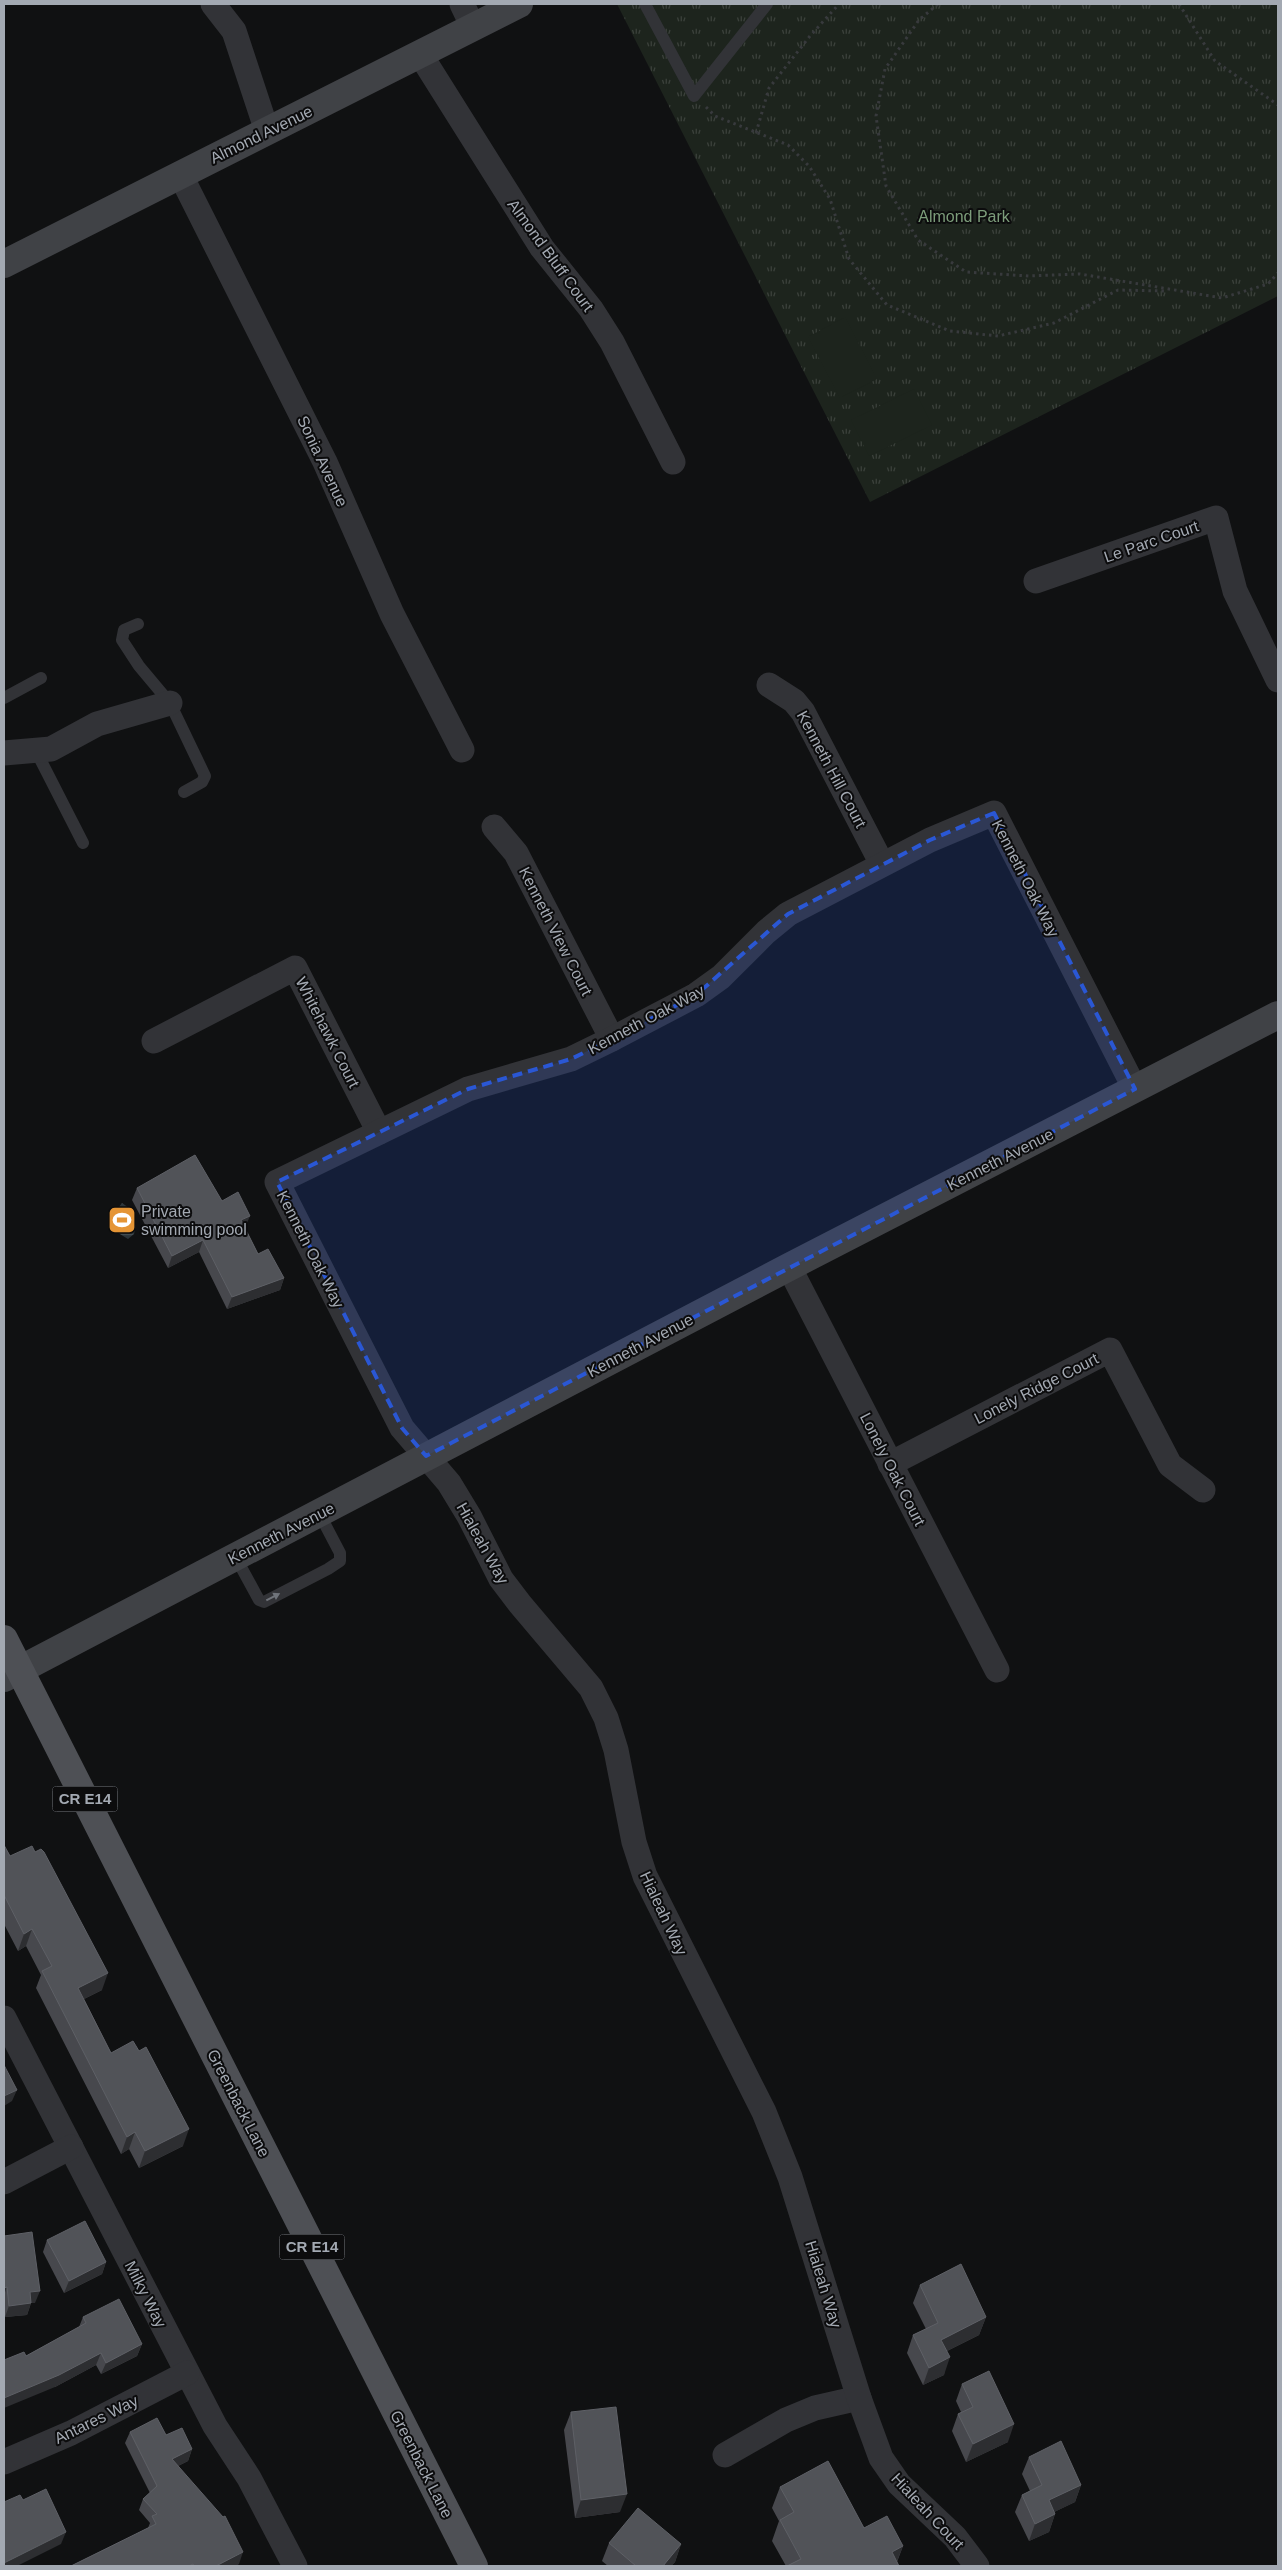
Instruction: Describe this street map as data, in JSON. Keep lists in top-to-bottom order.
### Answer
{
  "streets": {
    "main road": [
      "Almond Avenue",
      "Kenneth Avenue",
      "CR E14",
      "Greenback Lane"
    ],
    "street": [
      "Almond Bluff Court",
      "Sonia Avenue",
      "Le Parc Court",
      "Kenneth Hill Court",
      "Kenneth Oak Way",
      "Kenneth View Court",
      "Whitehawk Court",
      "Lonely Ridge Court",
      "Lonely Oak Court",
      "Hialeah Way",
      "Milky Way",
      "Antares Way",
      "Hialeah Court"
    ]
  },
  "crossings": [
    ["Almond Avenue", "Almond Bluff Court"],
    ["Almond Avenue", "Sonia Avenue"],
    ["Kenneth Hill Court", "Kenneth Oak Way"],
    ["Kenneth Oak Way", "Kenneth View Court"],
    ["Kenneth Oak Way", "Whitehawk Court"],
    ["Kenneth Oak Way", "Kenneth Avenue"],
    ["Kenneth Oak Way", "Hialeah Way"],
    ["Kenneth Avenue", "Lonely Oak Court"],
    ["Kenneth Avenue", "Hialeah Way"],
    ["Kenneth Avenue", "Greenback Lane"],
    ["Lonely Ridge Court", "Lonely Oak Court"],
    ["Hialeah Way", "Hialeah Court"],
    ["Milky Way", "Antares Way"]
  ],
  "parks": ["Almond Park"],
  "places": {
    "sports": ["Private swimming pool"]
  }
}
